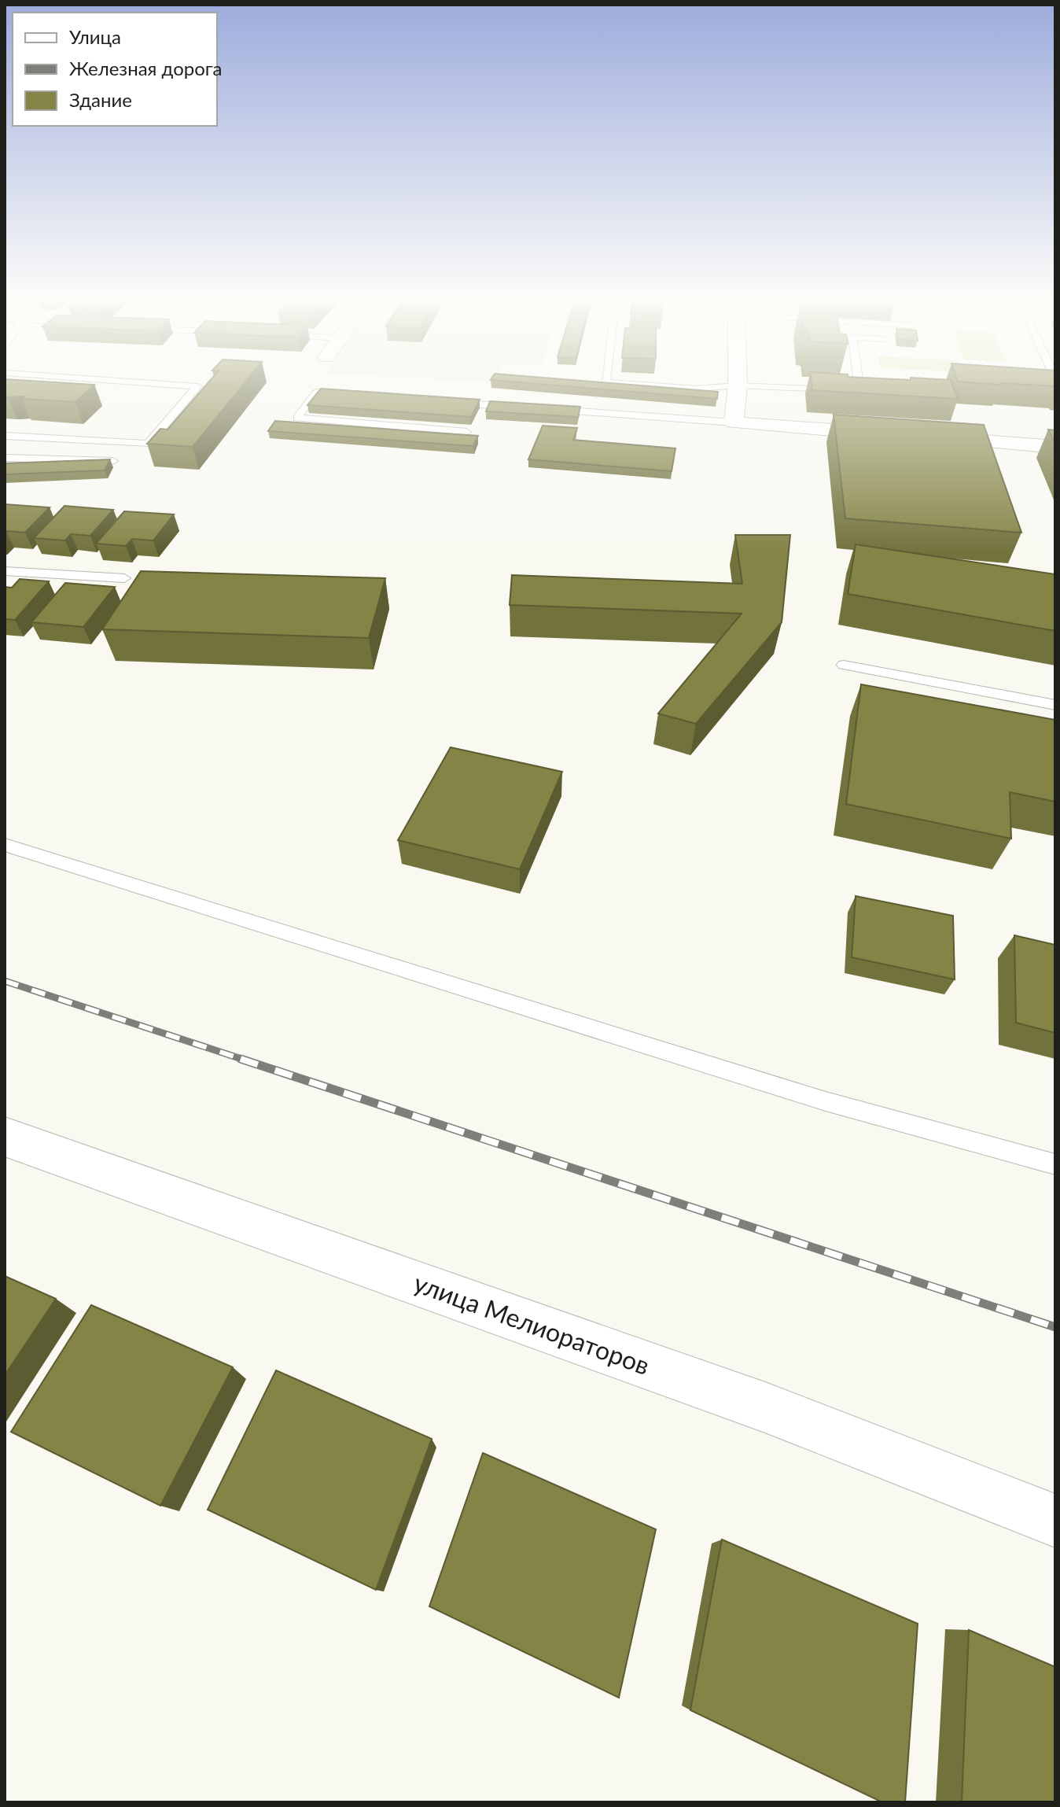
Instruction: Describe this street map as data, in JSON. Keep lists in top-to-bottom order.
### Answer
{
  "streets": {
    "street": ["улица Мелиораторов"]
  },
  "legend": ["Улица", "Железная дорога", "Здание"]
}
